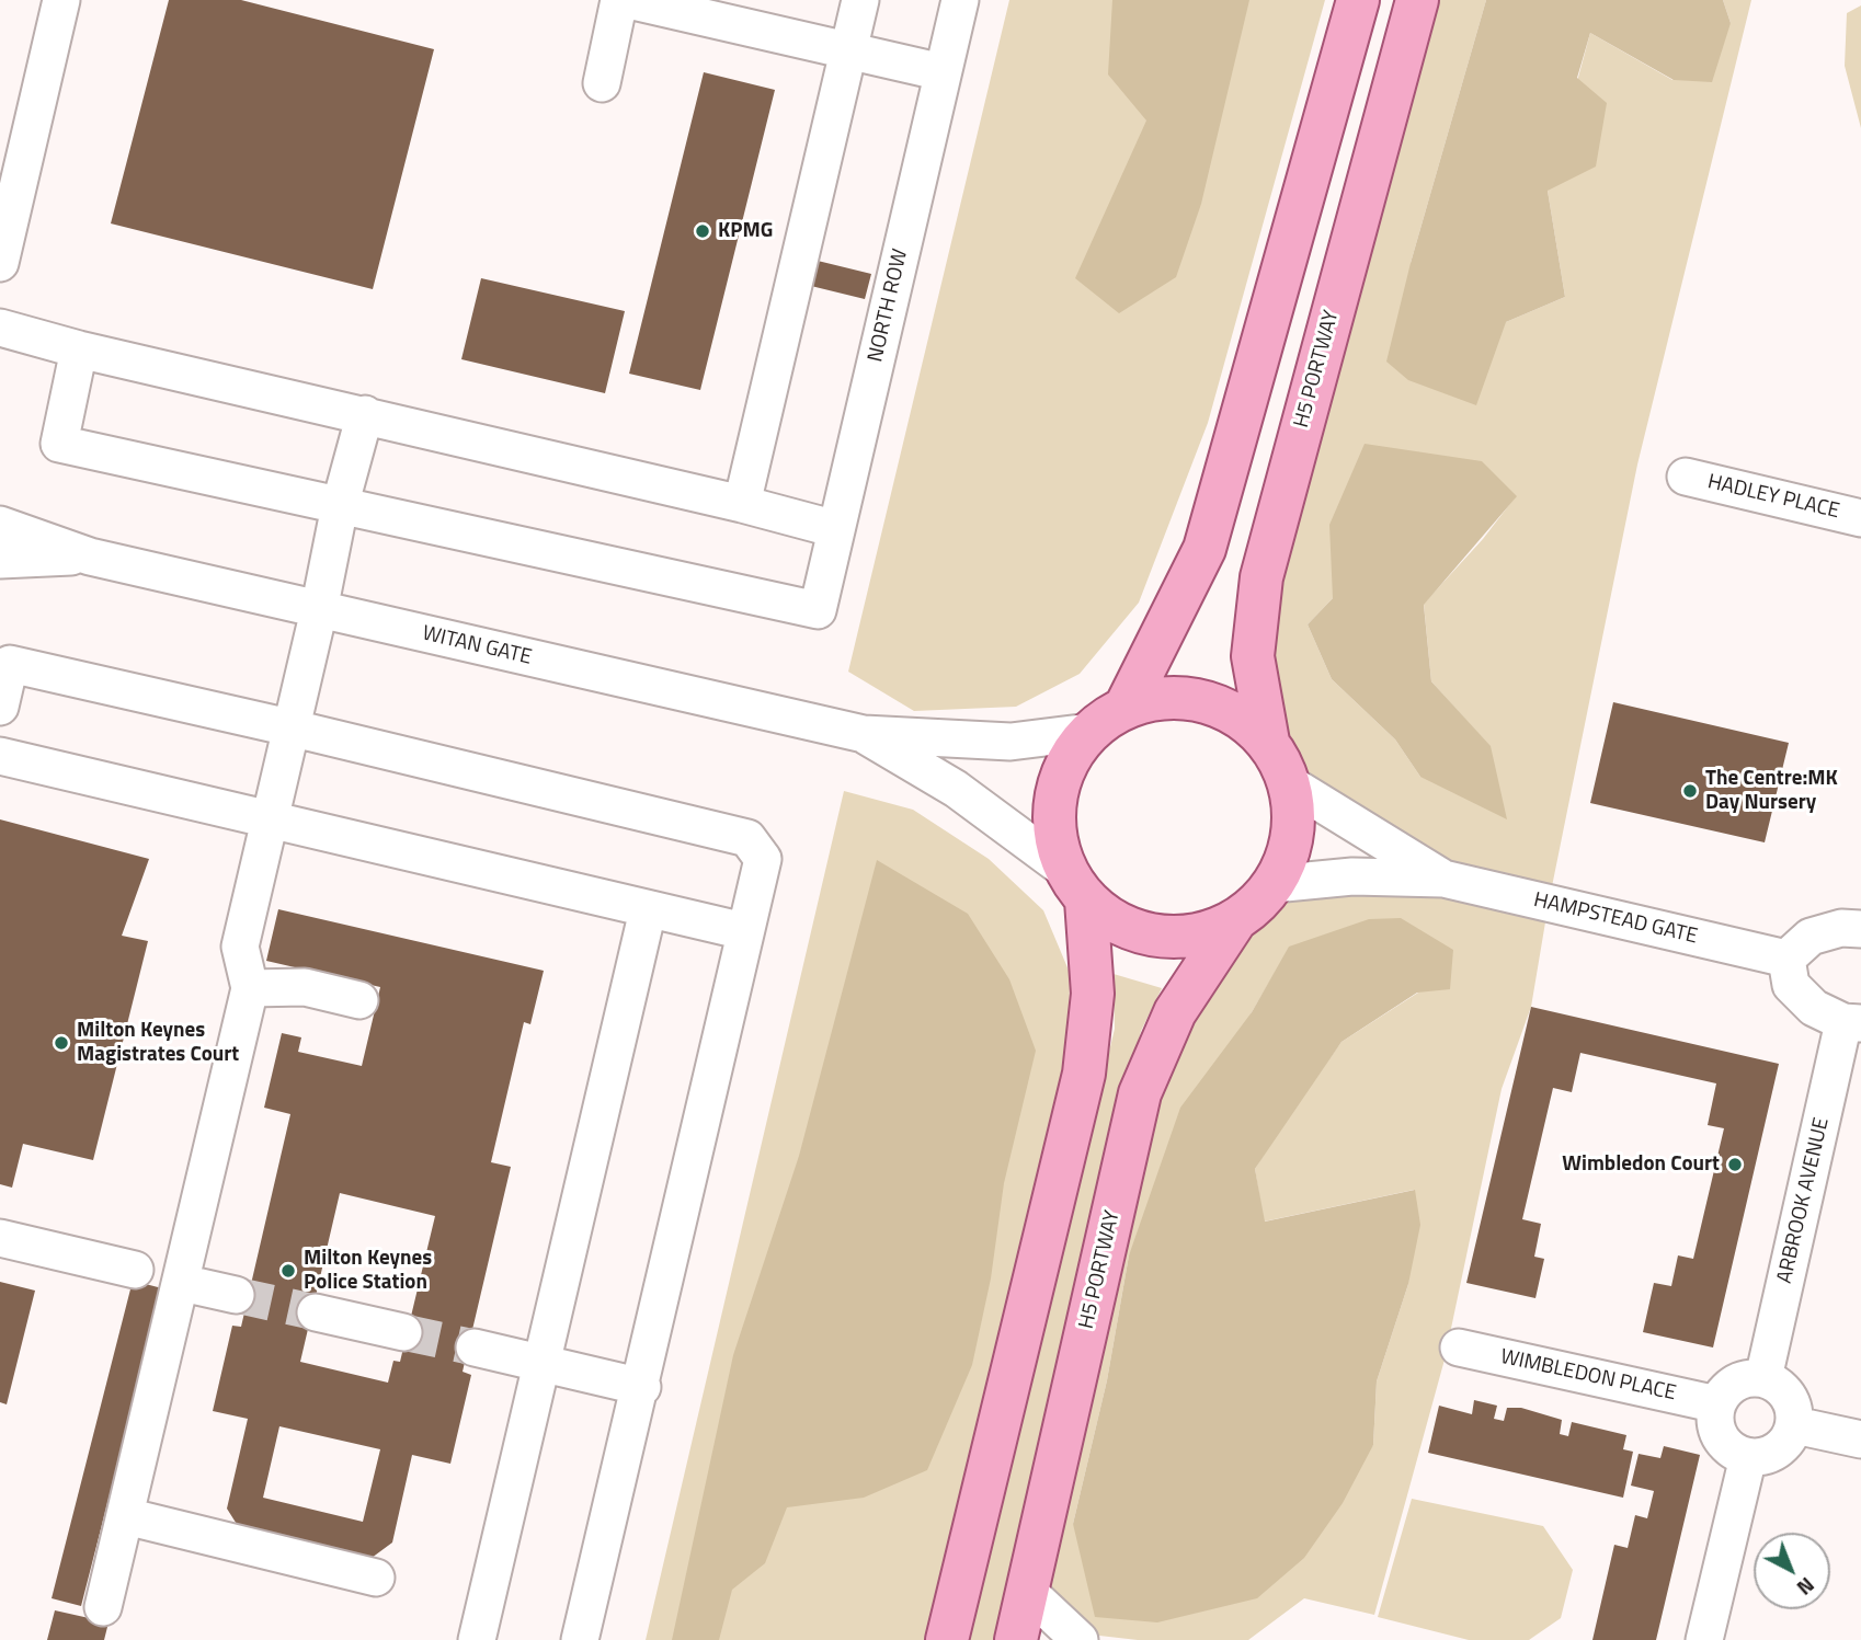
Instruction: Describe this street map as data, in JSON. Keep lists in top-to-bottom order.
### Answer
{
  "streets": {
    "main road": ["H5 PORTWAY"],
    "street": [
      "NORTH ROW",
      "HADLEY PLACE",
      "WITAN GATE",
      "HAMPSTEAD GATE",
      "ARBROOK AVENUE",
      "WIMBLEDON PLACE"
    ]
  },
  "crossings": [
    ["H5 PORTWAY", "WITAN GATE"],
    ["H5 PORTWAY", "HAMPSTEAD GATE"],
    ["WITAN GATE", "HAMPSTEAD GATE"],
    ["ARBROOK AVENUE", "WIMBLEDON PLACE"]
  ],
  "places": [
    "KPMG",
    "The Centre:MK Day Nursery",
    "Milton Keynes Magistrates Court",
    "Wimbledon Court",
    "Milton Keynes Police Station"
  ],
  "north": "bottom right"
}
